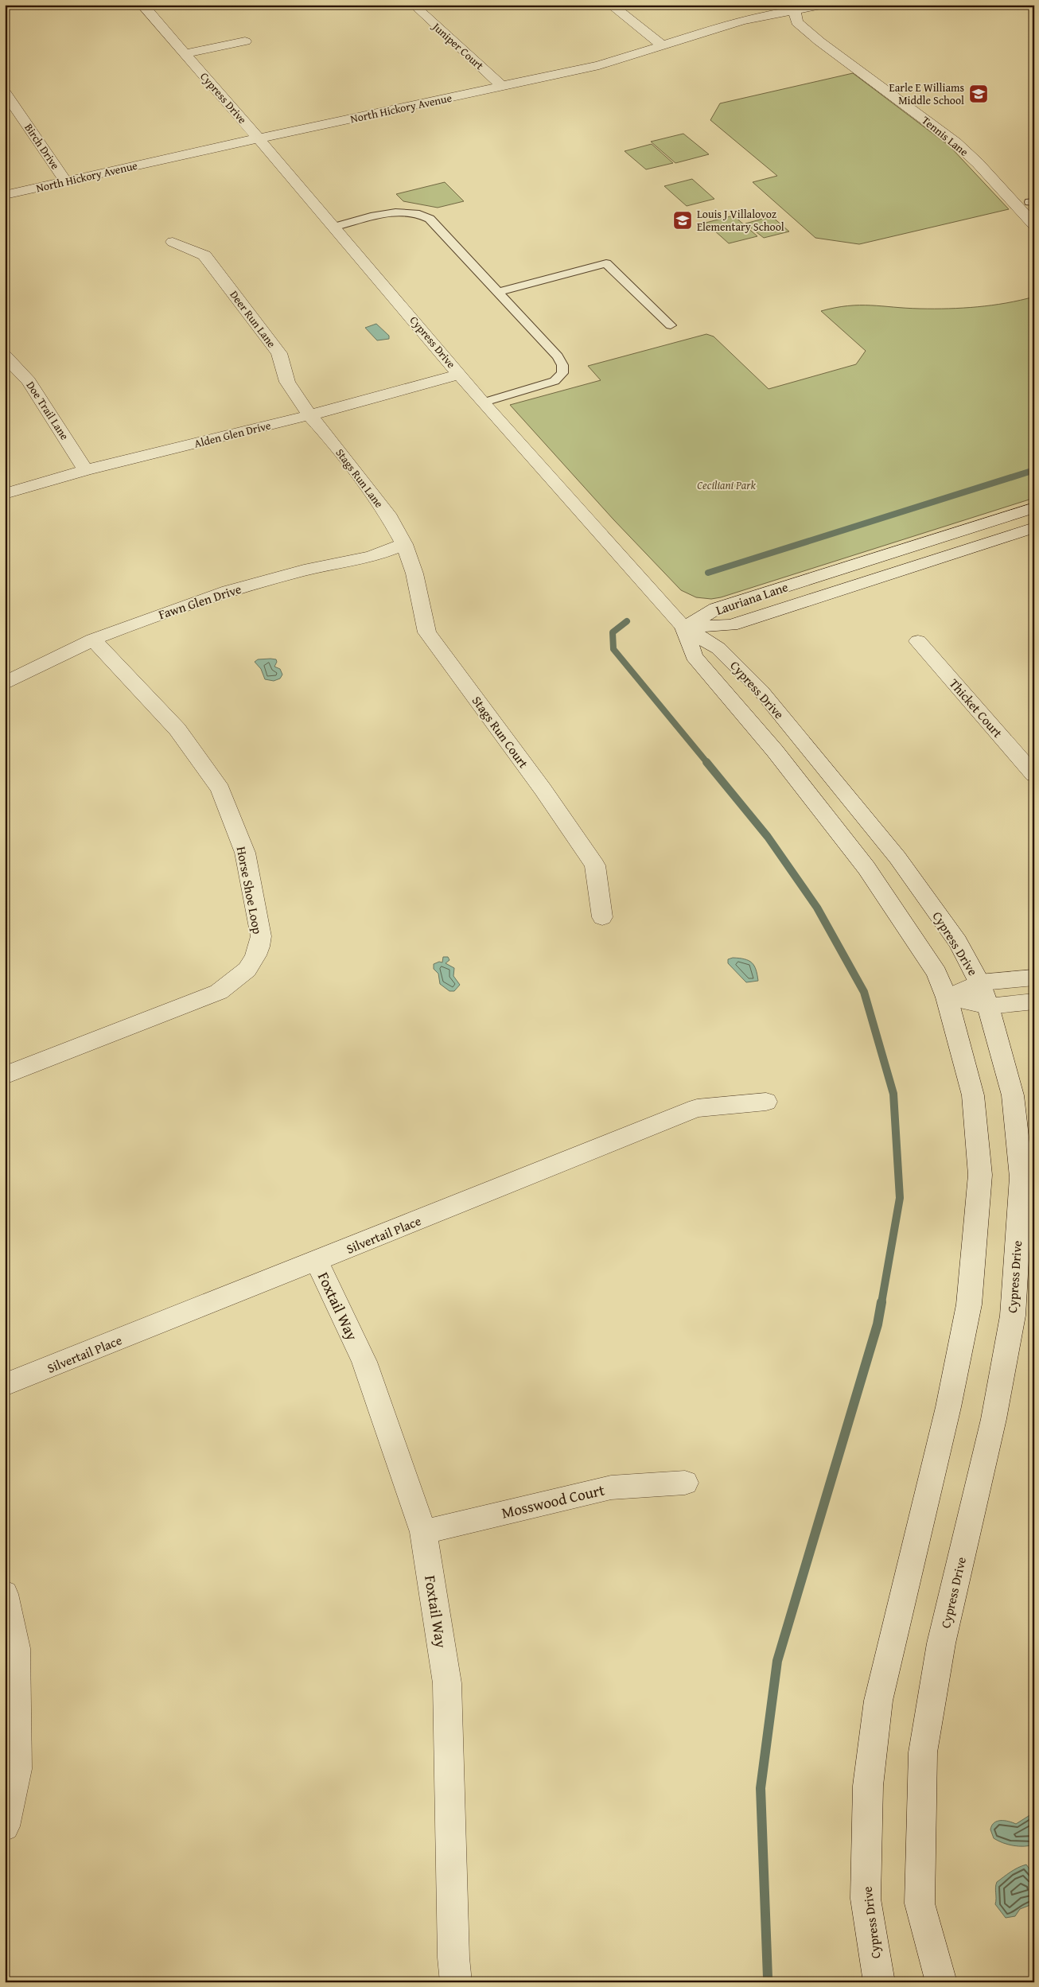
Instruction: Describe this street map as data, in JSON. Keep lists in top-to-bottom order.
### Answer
{
  "streets": {
    "street": [
      "Juniper Court",
      "Cypress Drive",
      "North Hickory Avenue",
      "Tennis Lane",
      "Birch Drive",
      "Deer Run Lane",
      "Doe Trail Lane",
      "Alden Glen Drive",
      "Stags Run Lane",
      "Lauriana Lane",
      "Fawn Glen Drive",
      "Thicket Court",
      "Stags Run Court",
      "Horse Shoe Loop",
      "Silvertail Place",
      "Foxtail Way",
      "Mosswood Court"
    ]
  },
  "crossings": [
    ["Juniper Court", "North Hickory Avenue"],
    ["Cypress Drive", "North Hickory Avenue"],
    ["Cypress Drive", "Alden Glen Drive"],
    ["Cypress Drive", "Lauriana Lane"],
    ["North Hickory Avenue", "Tennis Lane"],
    ["North Hickory Avenue", "Birch Drive"],
    ["Deer Run Lane", "Alden Glen Drive"],
    ["Deer Run Lane", "Stags Run Lane"],
    ["Doe Trail Lane", "Alden Glen Drive"],
    ["Alden Glen Drive", "Stags Run Lane"],
    ["Stags Run Lane", "Fawn Glen Drive"],
    ["Stags Run Lane", "Stags Run Court"],
    ["Fawn Glen Drive", "Stags Run Court"],
    ["Fawn Glen Drive", "Horse Shoe Loop"],
    ["Silvertail Place", "Foxtail Way"],
    ["Foxtail Way", "Mosswood Court"]
  ],
  "parks": ["Ceciliani Park"],
  "places": {
    "school or university": ["Earle E Williams Middle School", "Louis J Villalovoz Elementary School"]
  }
}
